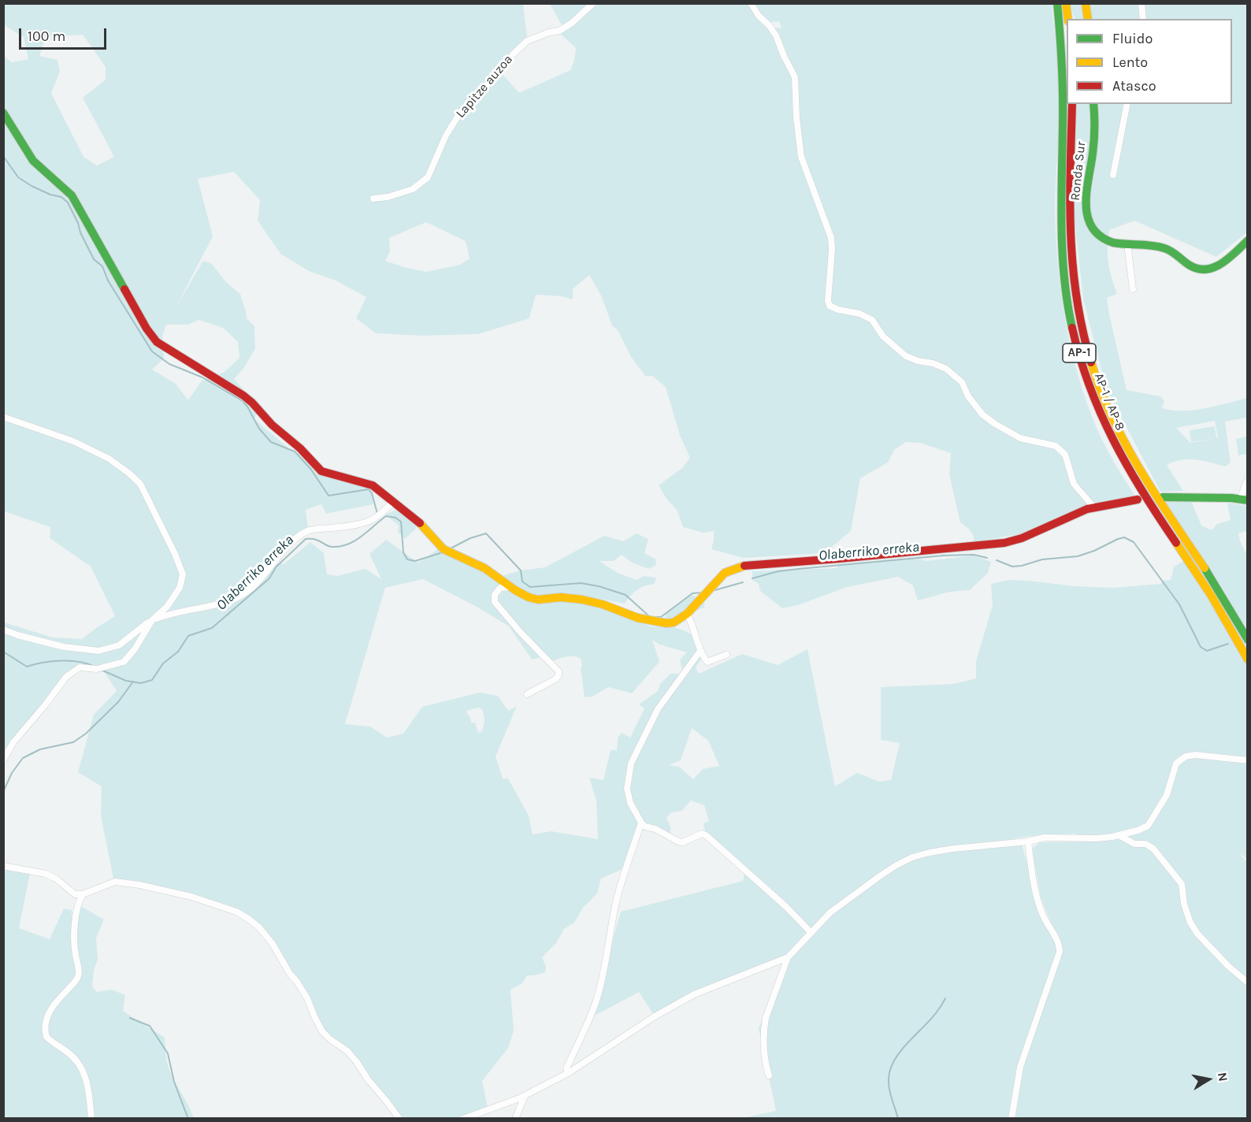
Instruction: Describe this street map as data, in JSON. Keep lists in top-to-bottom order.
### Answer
{
  "streets": {
    "main road": ["Ronda Sur", "AP-1", "AP-1 / AP-8"],
    "street": ["Lapitze auzoa"]
  },
  "water": ["Olaberriko erreka"],
  "legend": ["Fluido", "Lento", "Atasco"],
  "scale_bar": "100 m",
  "north": "right"
}
